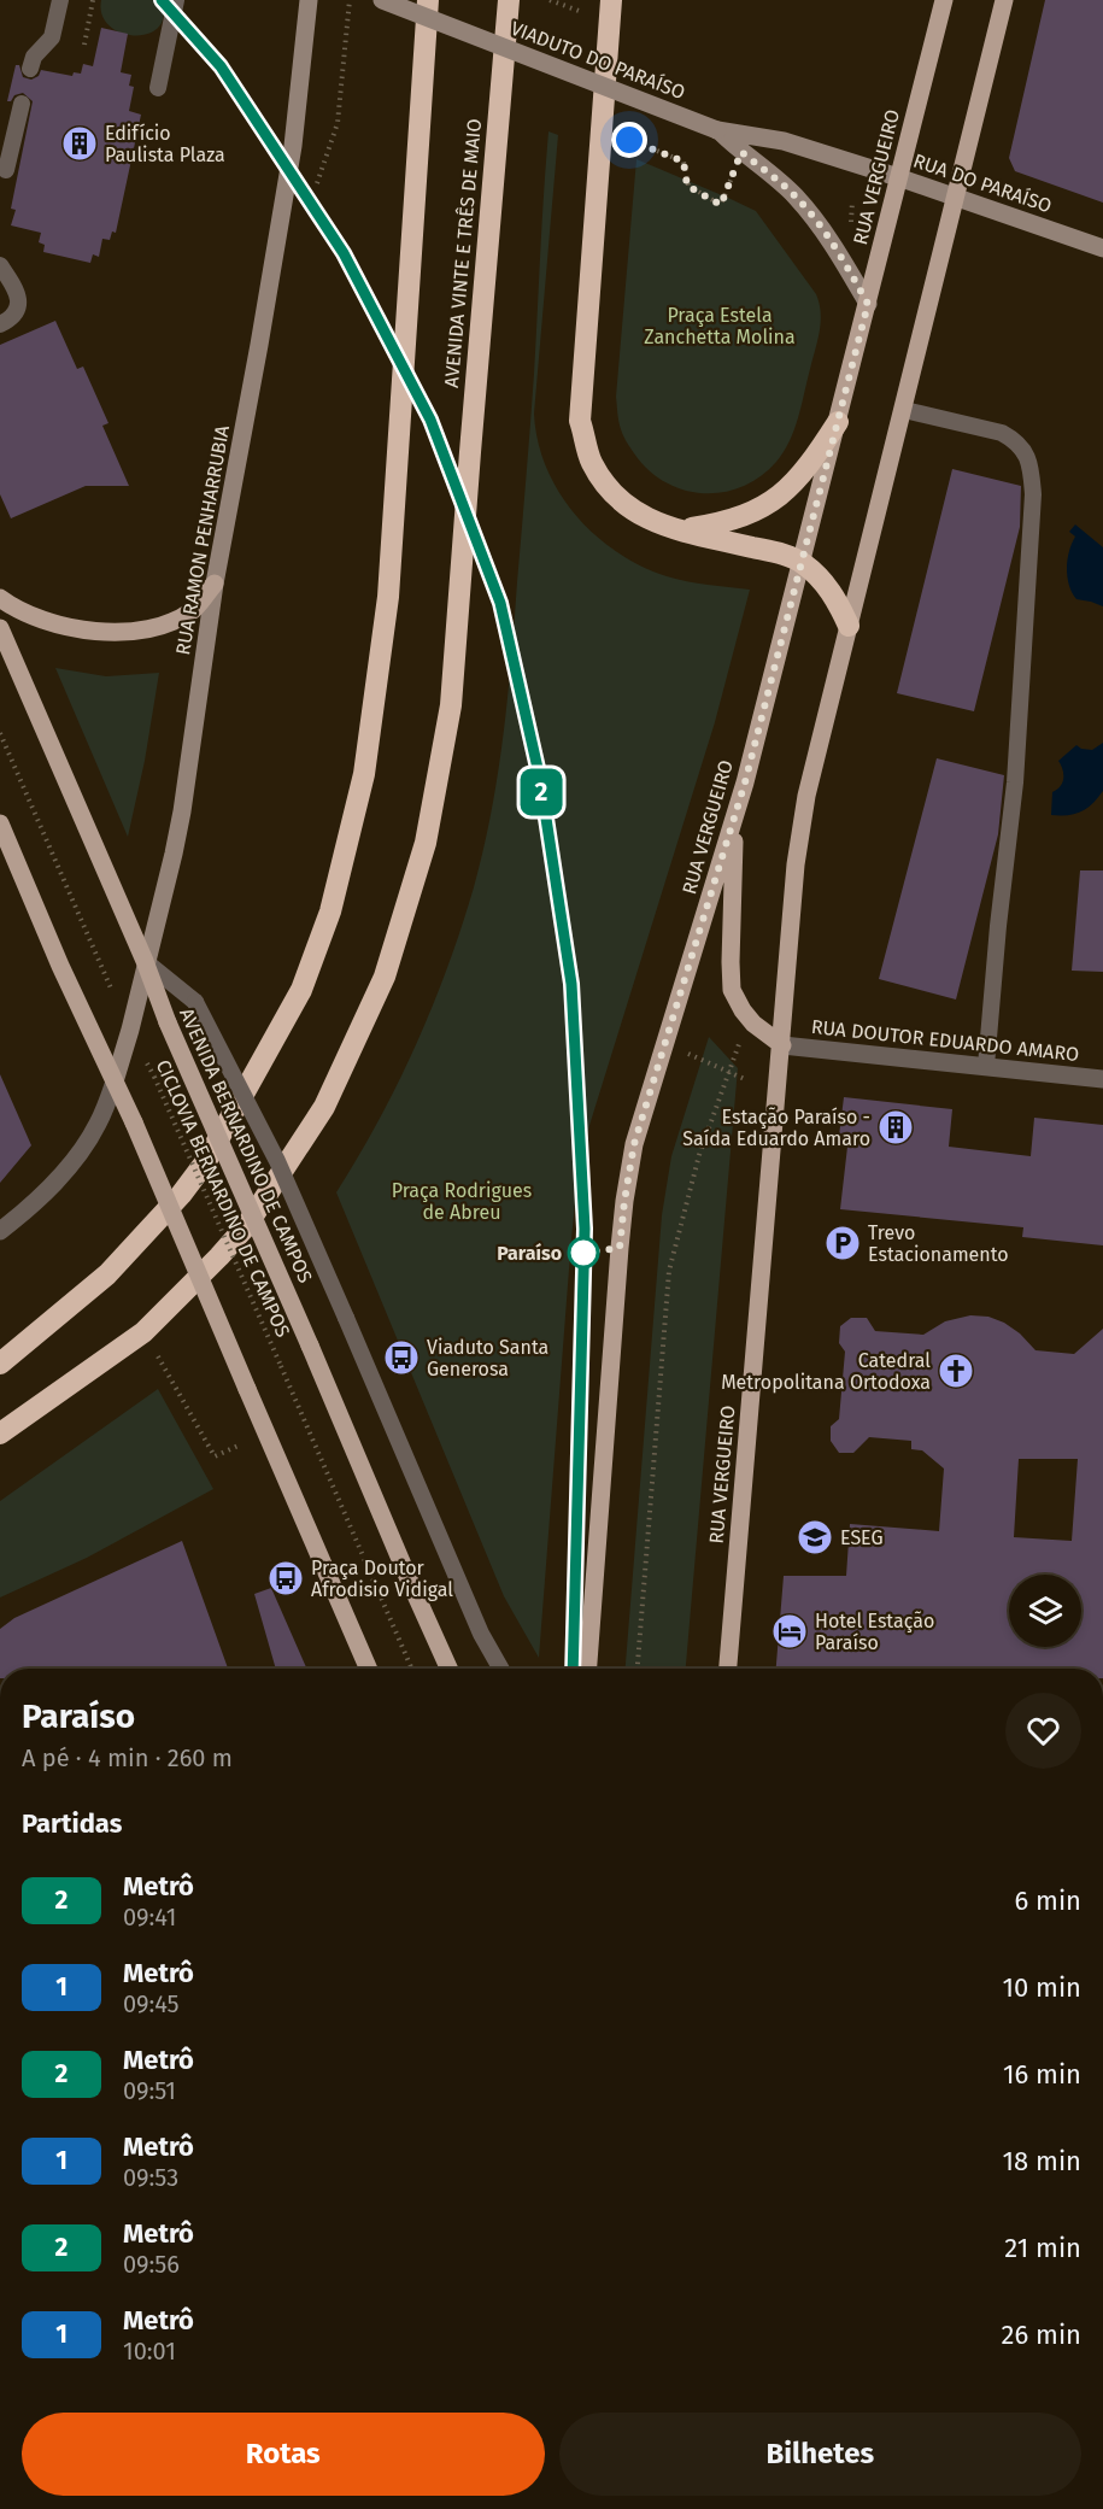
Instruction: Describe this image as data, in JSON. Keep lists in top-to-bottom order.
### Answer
{
  "streets": {
    "highway": ["AVENIDA VINTE E TRÊS DE MAIO"],
    "main road": [
      "VIADUTO DO PARAÍSO",
      "RUA VERGUEIRO",
      "RUA DO PARAÍSO",
      "RUA RAMON PENHARRUBIA",
      "AVENIDA BERNARDINO DE CAMPOS"
    ],
    "street": ["RUA DOUTOR EDUARDO AMARO"],
    "path": ["CICLOVIA BERNARDINO DE CAMPOS"]
  },
  "crossings": [
    ["VIADUTO DO PARAÍSO", "RUA DO PARAÍSO"],
    ["RUA VERGUEIRO", "RUA DO PARAÍSO"],
    ["RUA VERGUEIRO", "RUA DOUTOR EDUARDO AMARO"],
    ["RUA RAMON PENHARRUBIA", "AVENIDA BERNARDINO DE CAMPOS"],
    ["RUA RAMON PENHARRUBIA", "CICLOVIA BERNARDINO DE CAMPOS"]
  ],
  "parks": ["Praça Estela Zanchetta Molina", "Praça Rodrigues de Abreu"],
  "places": {
    "building": ["Edifício Paulista Plaza", "Estação Paraíso - Saída Eduardo Amaro"],
    "parking": ["Trevo Estacionamento"],
    "other": ["Paraíso"],
    "bus stop": ["Viaduto Santa Generosa", "Praça Doutor Afrodisio Vidigal"],
    "church": ["Catedral Metropolitana Ortodoxa"],
    "school or university": ["ESEG"],
    "hotel": ["Hotel Estação Paraíso"]
  },
  "lines": ["metro line 2"],
  "page": {
    "on_map": "2",
    "heading": [
      ["Paraíso", "A pé · 4 min · 260 m"],
      "Partidas"
    ],
    "list": [
      {
        "mark": "2",
        "name": "Metrô",
        "note": "09:41",
        "value": "6 min"
      },
      {
        "mark": "1",
        "name": "Metrô",
        "note": "09:45",
        "value": "10 min"
      },
      {
        "mark": "2",
        "name": "Metrô",
        "note": "09:51",
        "value": "16 min"
      },
      {
        "mark": "1",
        "name": "Metrô",
        "note": "09:53",
        "value": "18 min"
      },
      {
        "mark": "2",
        "name": "Metrô",
        "note": "09:56",
        "value": "21 min"
      },
      {
        "mark": "1",
        "name": "Metrô",
        "note": "10:01",
        "value": "26 min"
      }
    ],
    "buttons": ["Rotas", "Bilhetes"]
  }
}
